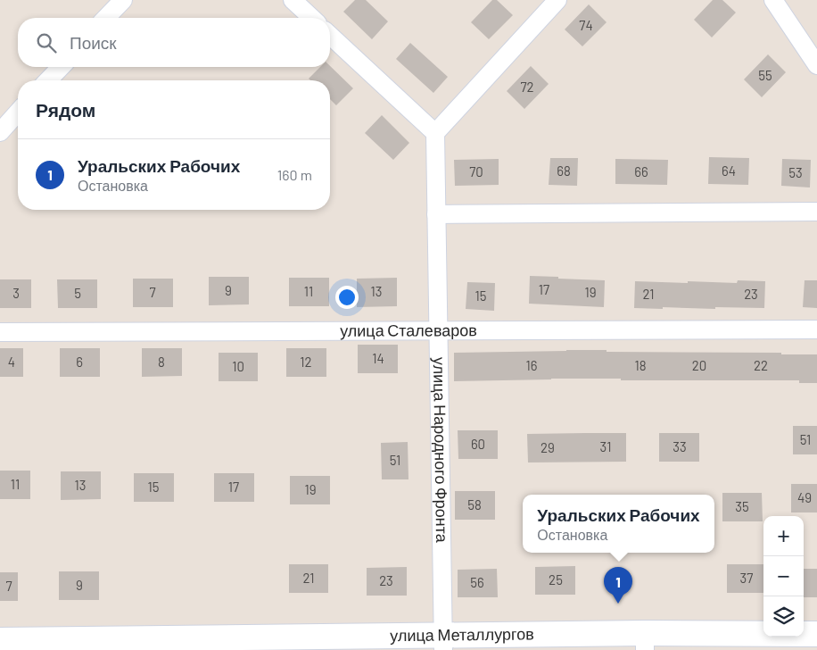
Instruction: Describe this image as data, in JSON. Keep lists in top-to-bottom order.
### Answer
{
  "streets": {
    "main road": ["улица Металлургов"],
    "street": ["улица Сталеваров", "улица Народного Фронта"]
  },
  "crossings": [
    ["улица Сталеваров", "улица Народного Фронта"],
    ["улица Народного Фронта", "улица Металлургов"]
  ],
  "house_numbers": [
    "74",
    "55",
    "72",
    "68",
    "64",
    "70",
    "66",
    "53",
    "17",
    "9",
    "11",
    "13",
    "7",
    "19",
    "3",
    "5",
    "21",
    "23",
    "15",
    "14",
    "4",
    "6",
    "8",
    "12",
    "16",
    "18",
    "20",
    "22",
    "10",
    "51",
    "60",
    "31",
    "33",
    "29",
    "51",
    "11",
    "13",
    "15",
    "17",
    "19",
    "49",
    "58",
    "35",
    "21",
    "37",
    "25",
    "23",
    "56",
    "9",
    "7"
  ],
  "page": {
    "search": "Поиск",
    "heading": "Рядом",
    "list": [
      {
        "mark": "1",
        "name": "Уральских Рабочих",
        "note": "Остановка",
        "value": "160 m"
      }
    ],
    "popup": ["Уральских Рабочих", "Остановка"],
    "map_buttons": ["+", "−"],
    "pins": "1"
  }
}
